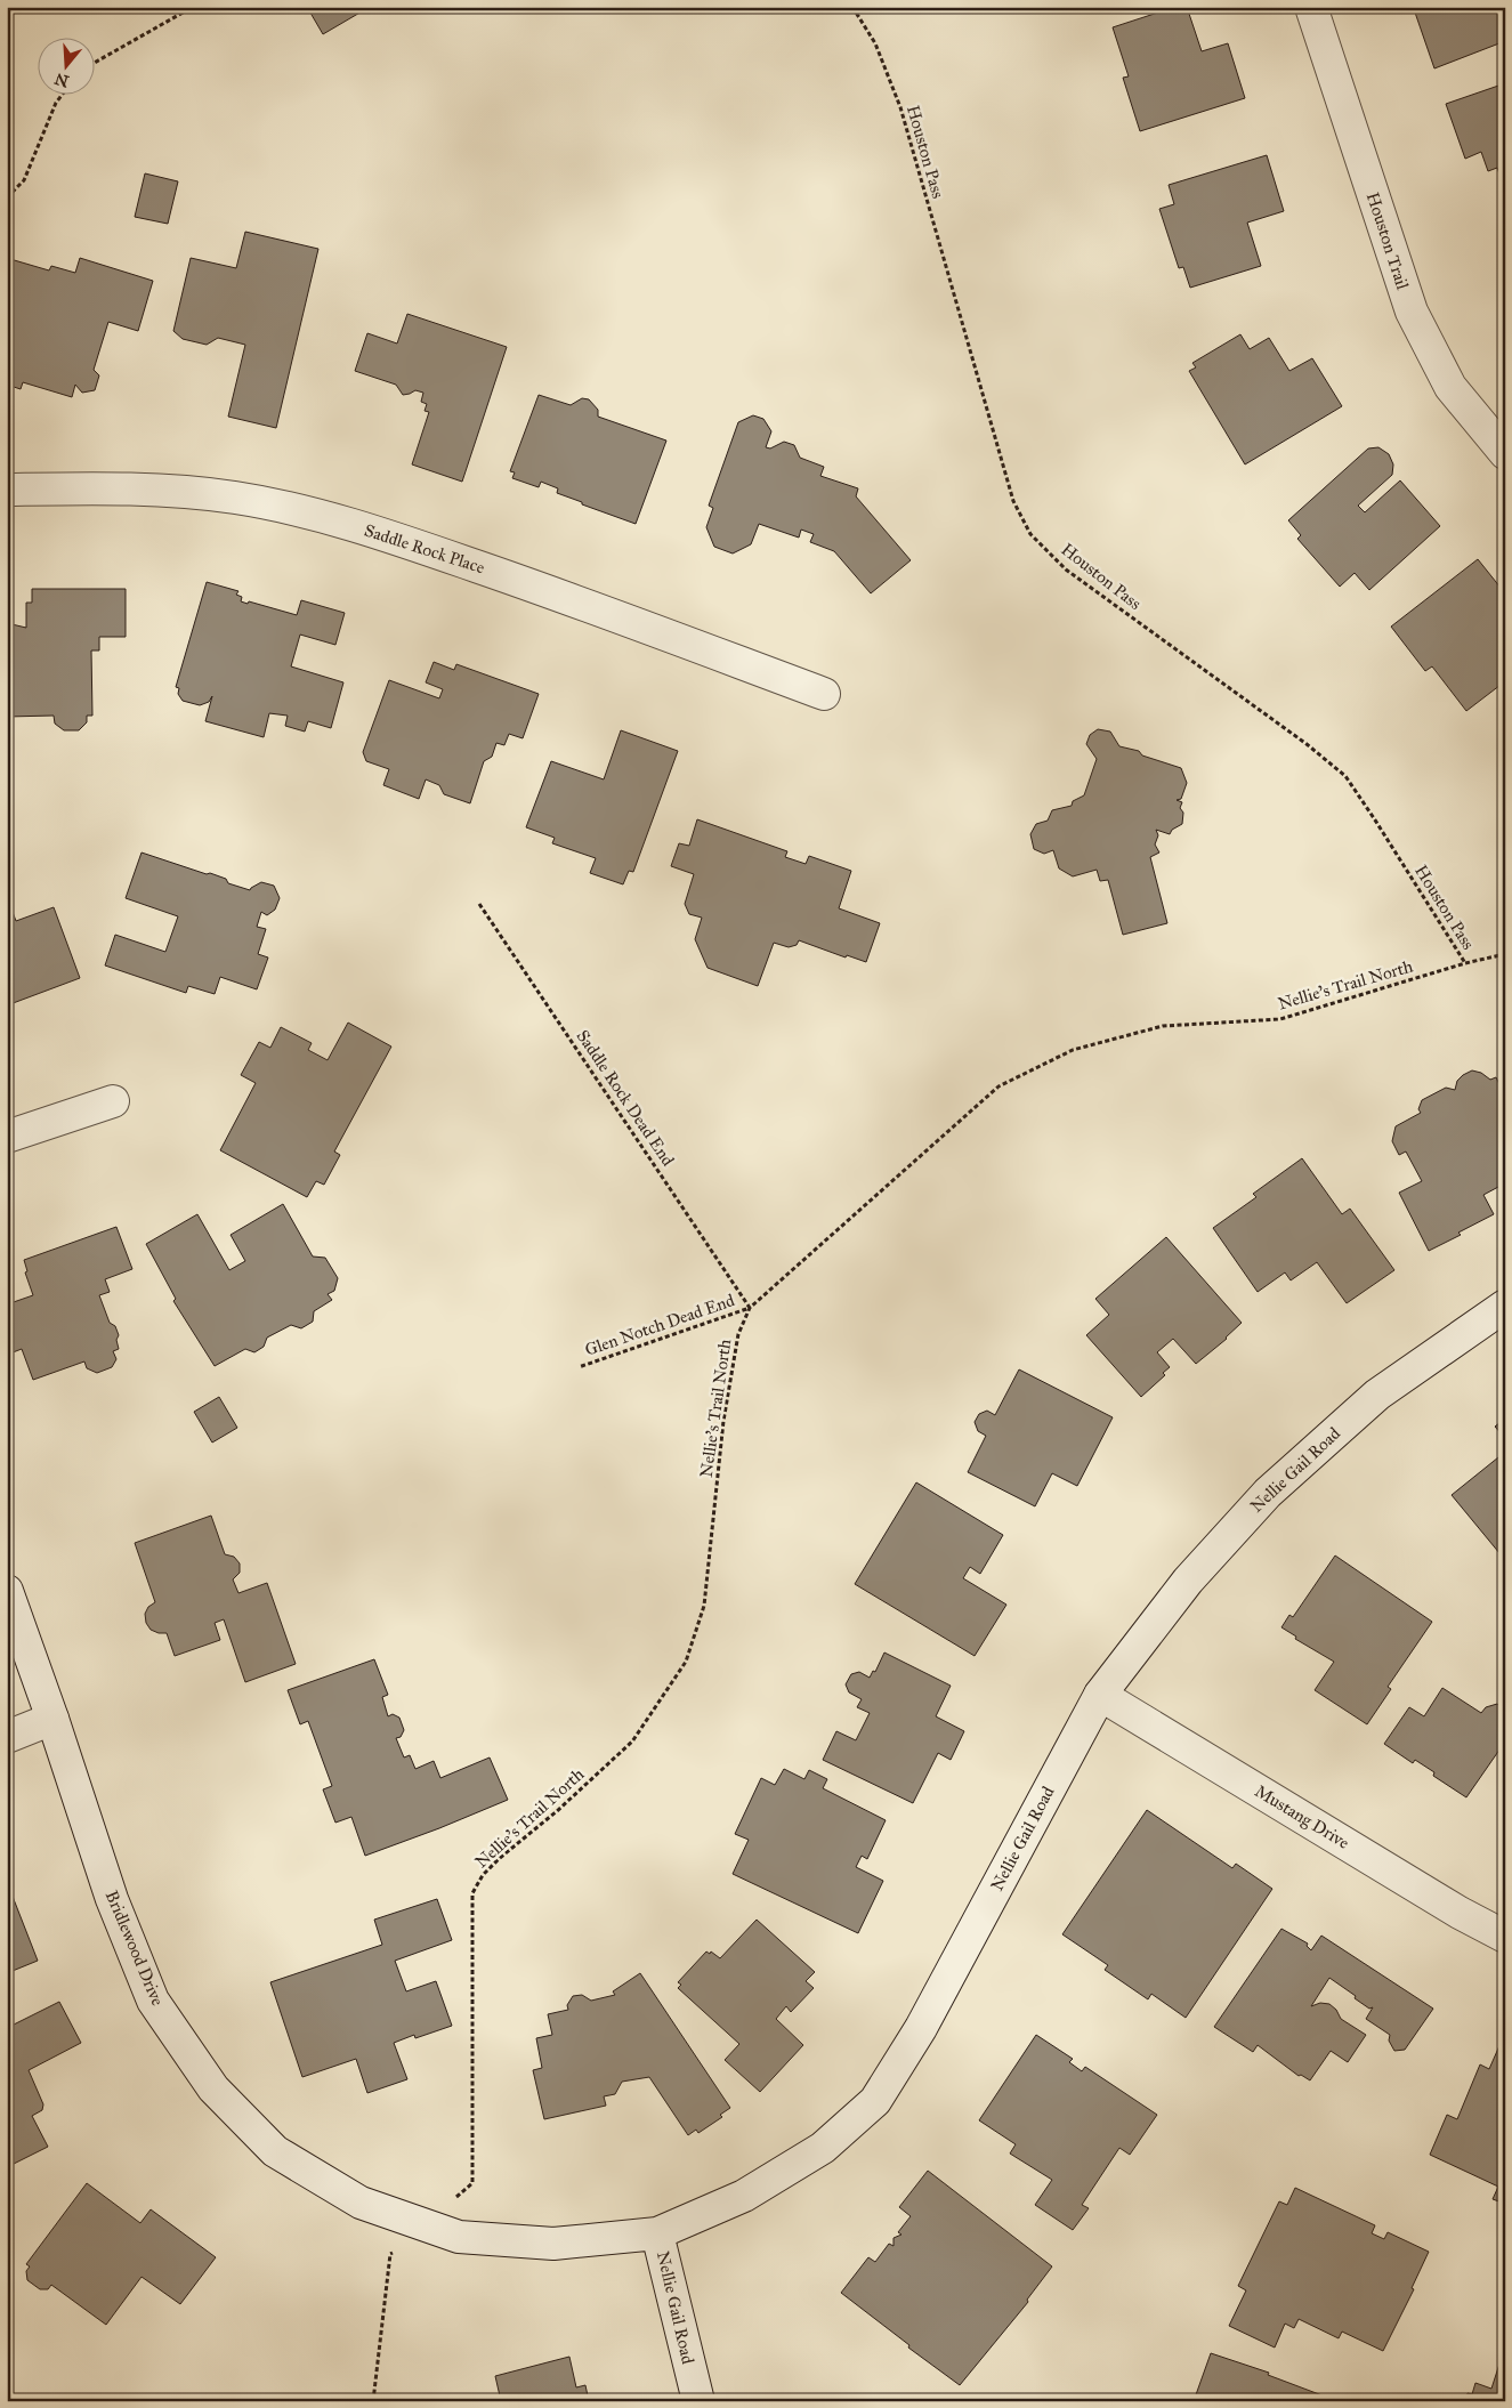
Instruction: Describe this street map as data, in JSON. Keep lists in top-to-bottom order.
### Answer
{
  "streets": {
    "street": [
      "Houston Trail",
      "Saddle Rock Place",
      "Nellie Gail Road",
      "Mustang Drive",
      "Bridlewood Drive"
    ],
    "path": [
      "Houston Pass",
      "Nellie's Trail North",
      "Saddle Rock Dead End",
      "Glen Notch Dead End"
    ]
  },
  "crossings": [
    ["Houston Pass", "Nellie's Trail North"],
    ["Nellie's Trail North", "Saddle Rock Dead End"],
    ["Nellie's Trail North", "Glen Notch Dead End"],
    ["Saddle Rock Dead End", "Glen Notch Dead End"],
    ["Nellie Gail Road", "Mustang Drive"],
    ["Nellie Gail Road", "Bridlewood Drive"]
  ],
  "north": "bottom"
}
